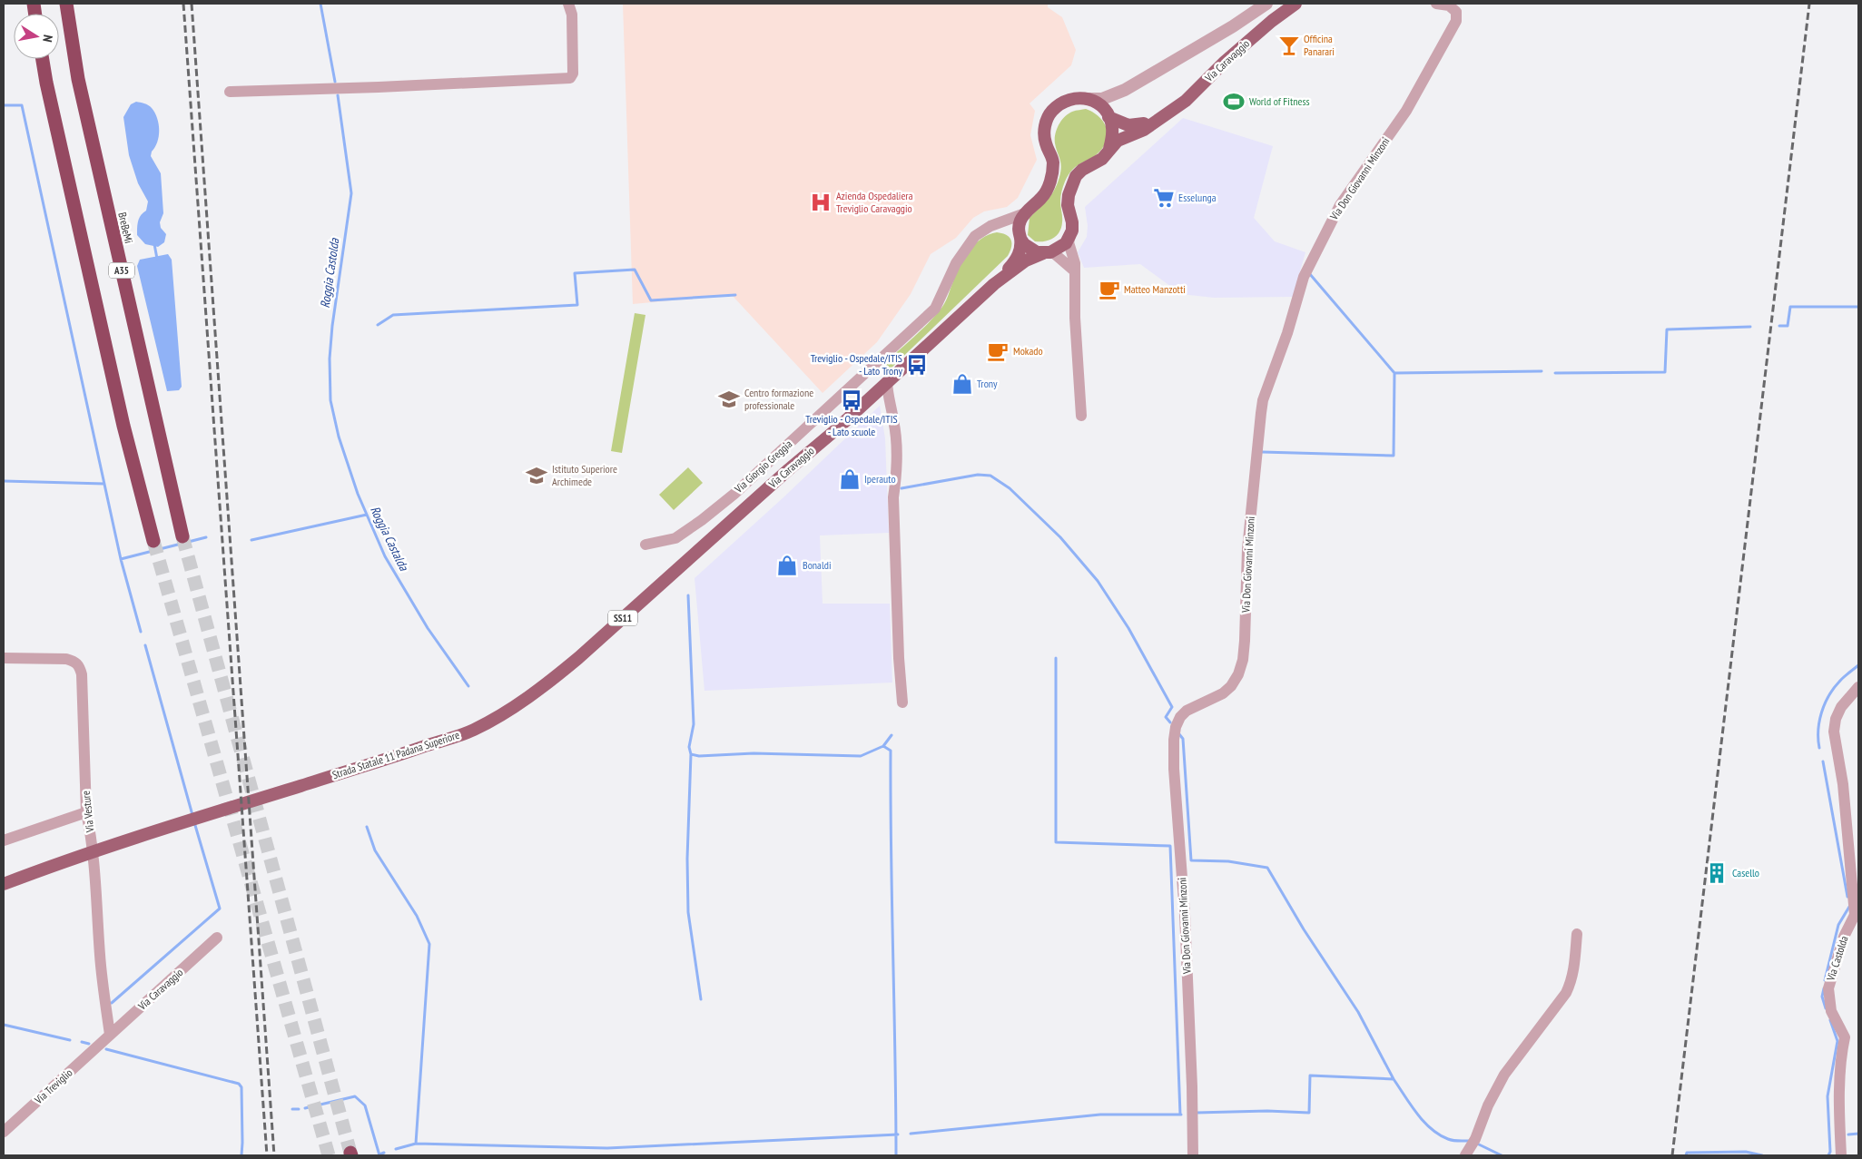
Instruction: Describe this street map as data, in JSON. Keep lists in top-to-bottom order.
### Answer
{
  "streets": {
    "highway": ["BreBeMi", "A35"],
    "main road": ["Via Caravaggio", "SS11", "Strada Statale 11 Padana Superiore"],
    "street": [
      "Via Don Giovanni Minzoni",
      "Via Giorgio Greggia",
      "Via Vesture",
      "Via Castolda",
      "Via Treviglio"
    ]
  },
  "crossings": [
    ["Via Caravaggio", "Via Giorgio Greggia"],
    ["Via Caravaggio", "Strada Statale 11 Padana Superiore"],
    ["Via Caravaggio", "Via Vesture"],
    ["Via Caravaggio", "Via Treviglio"],
    ["Via Vesture", "Via Treviglio"]
  ],
  "water": ["Roggia Castolda", "Roggia Castalda"],
  "places": {
    "bar": ["Officina Panarari"],
    "sports": ["World of Fitness"],
    "supermarket": ["Esselunga"],
    "hospital": ["Azienda Ospedaliera Treviglio Caravaggio"],
    "cafe": ["Matteo Manzotti", "Mokado"],
    "bus stop": ["Treviglio - Ospedale/ITIS - Lato Trony", "Treviglio - Ospedale/ITIS - Lato scuole"],
    "shop": ["Trony", "Iperauto", "Bonaldi"],
    "school or university": ["Centro formazione professionale", "Istituto Superiore Archimede"],
    "building": ["Casello"]
  },
  "north": "right"
}
